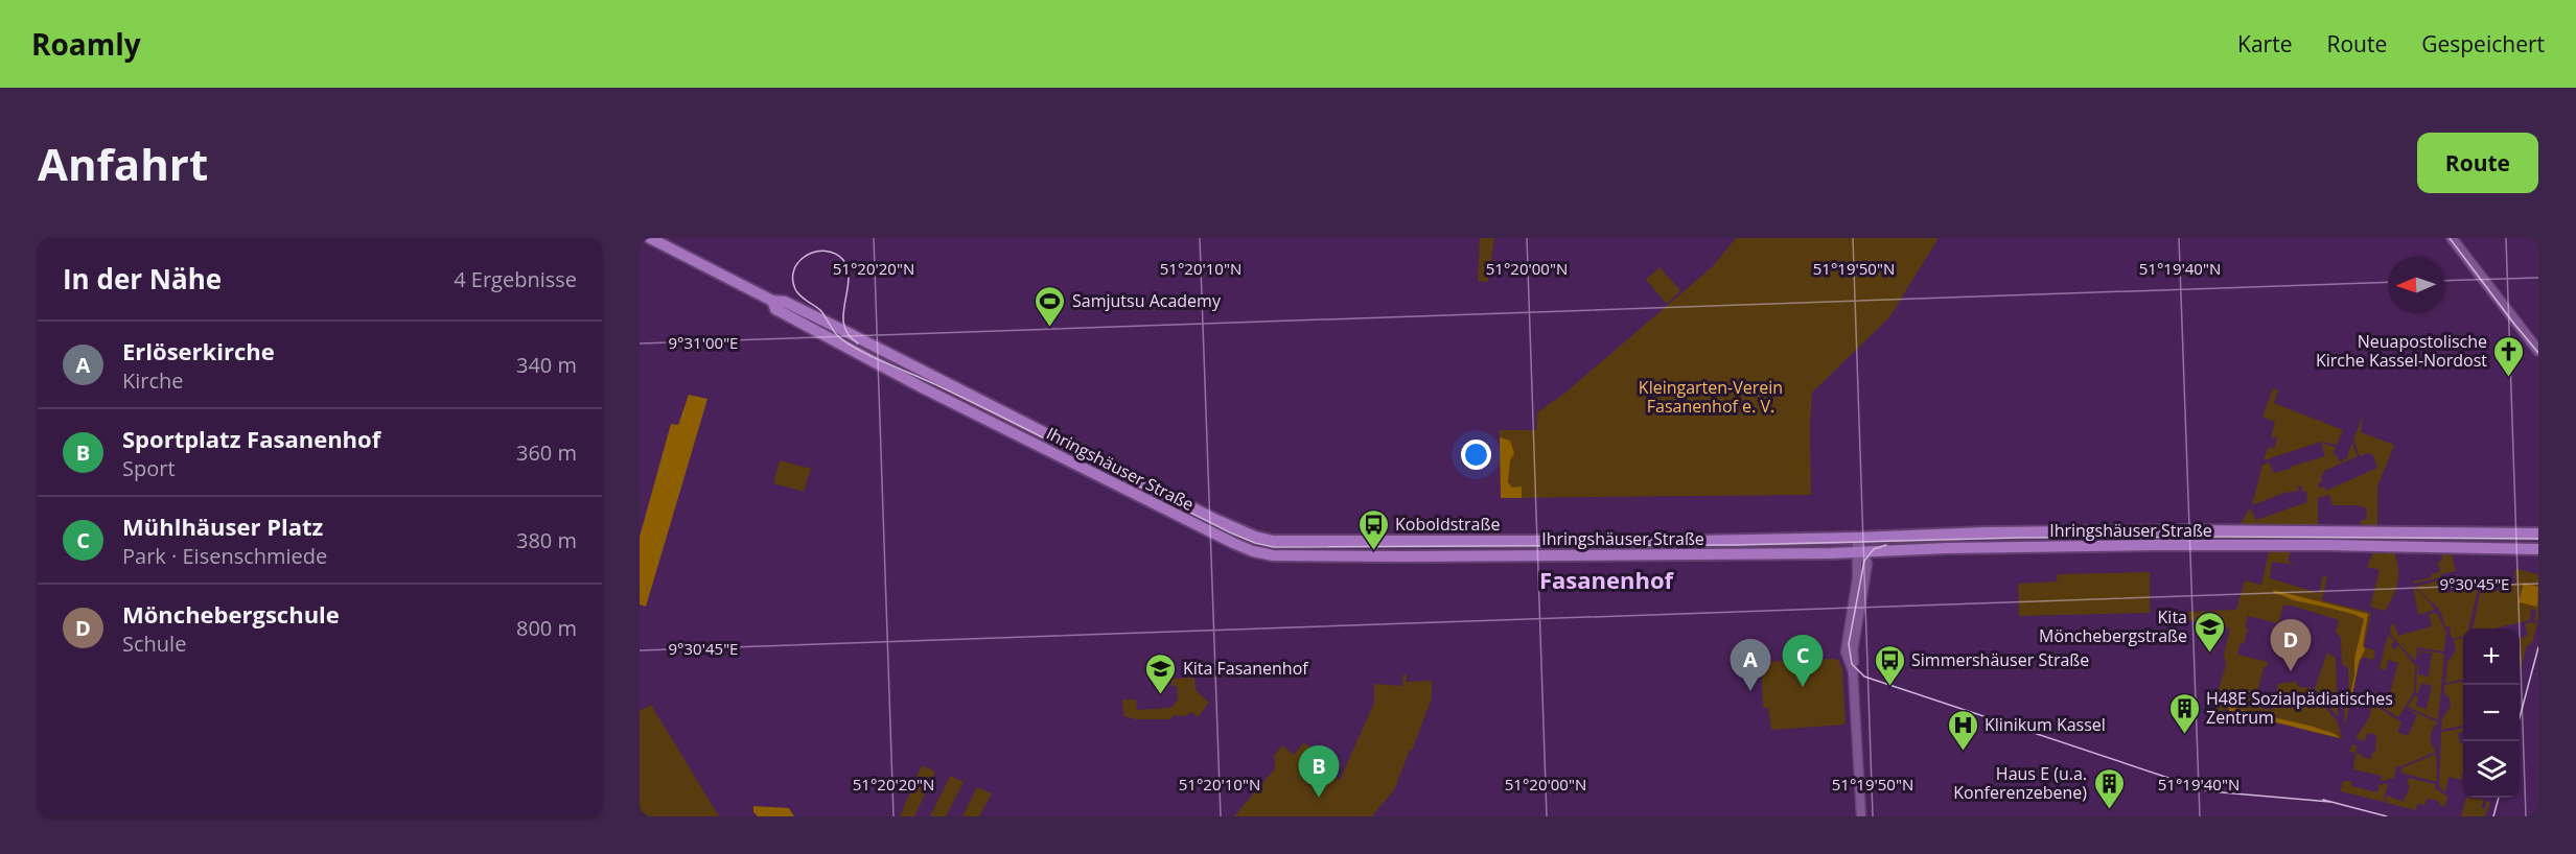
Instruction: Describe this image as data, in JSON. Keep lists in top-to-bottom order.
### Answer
{
  "streets": {
    "main road": ["Ihringshäuser Straße"]
  },
  "districts": ["Fasanenhof"],
  "parks": ["Kleingarten-Verein Fasanenhof e. V."],
  "places": {
    "sports": ["Samjutsu Academy"],
    "church": ["Neuapostolische Kirche Kassel-Nordost"],
    "bus stop": ["Koboldstraße", "Simmershäuser Straße"],
    "school or university": ["Kita Mönchebergstraße", "Kita Fasanenhof"],
    "building": ["H48E Sozialpädiatisches Zentrum", "Haus E (u.a. Konferenzebene)"],
    "hospital": ["Klinikum Kassel"]
  },
  "north": "left",
  "page": {
    "header": "Roamly",
    "nav": ["Karte", "Route", "Gespeichert"],
    "buttons": "Route",
    "title": "Anfahrt",
    "heading": ["In der Nähe", "4 Ergebnisse"],
    "list": [
      {
        "mark": "A",
        "name": "Erlöserkirche",
        "note": "Kirche",
        "value": "340 m"
      },
      {
        "mark": "B",
        "name": "Sportplatz Fasanenhof",
        "note": "Sport",
        "value": "360 m"
      },
      {
        "mark": "C",
        "name": "Mühlhäuser Platz",
        "note": "Park · Eisenschmiede",
        "value": "380 m"
      },
      {
        "mark": "D",
        "name": "Mönchebergschule",
        "note": "Schule",
        "value": "800 m"
      }
    ],
    "pins": [
      "D",
      "C",
      "A",
      "B"
    ],
    "map_buttons": ["+", "−"]
  },
  "coordinates": [
    "51°20'20\"N",
    "51°20'10\"N",
    "51°20'00\"N",
    "51°19'50\"N",
    "51°19'40\"N",
    "9°31'00\"E",
    "9°30'45\"E"
  ]
}
